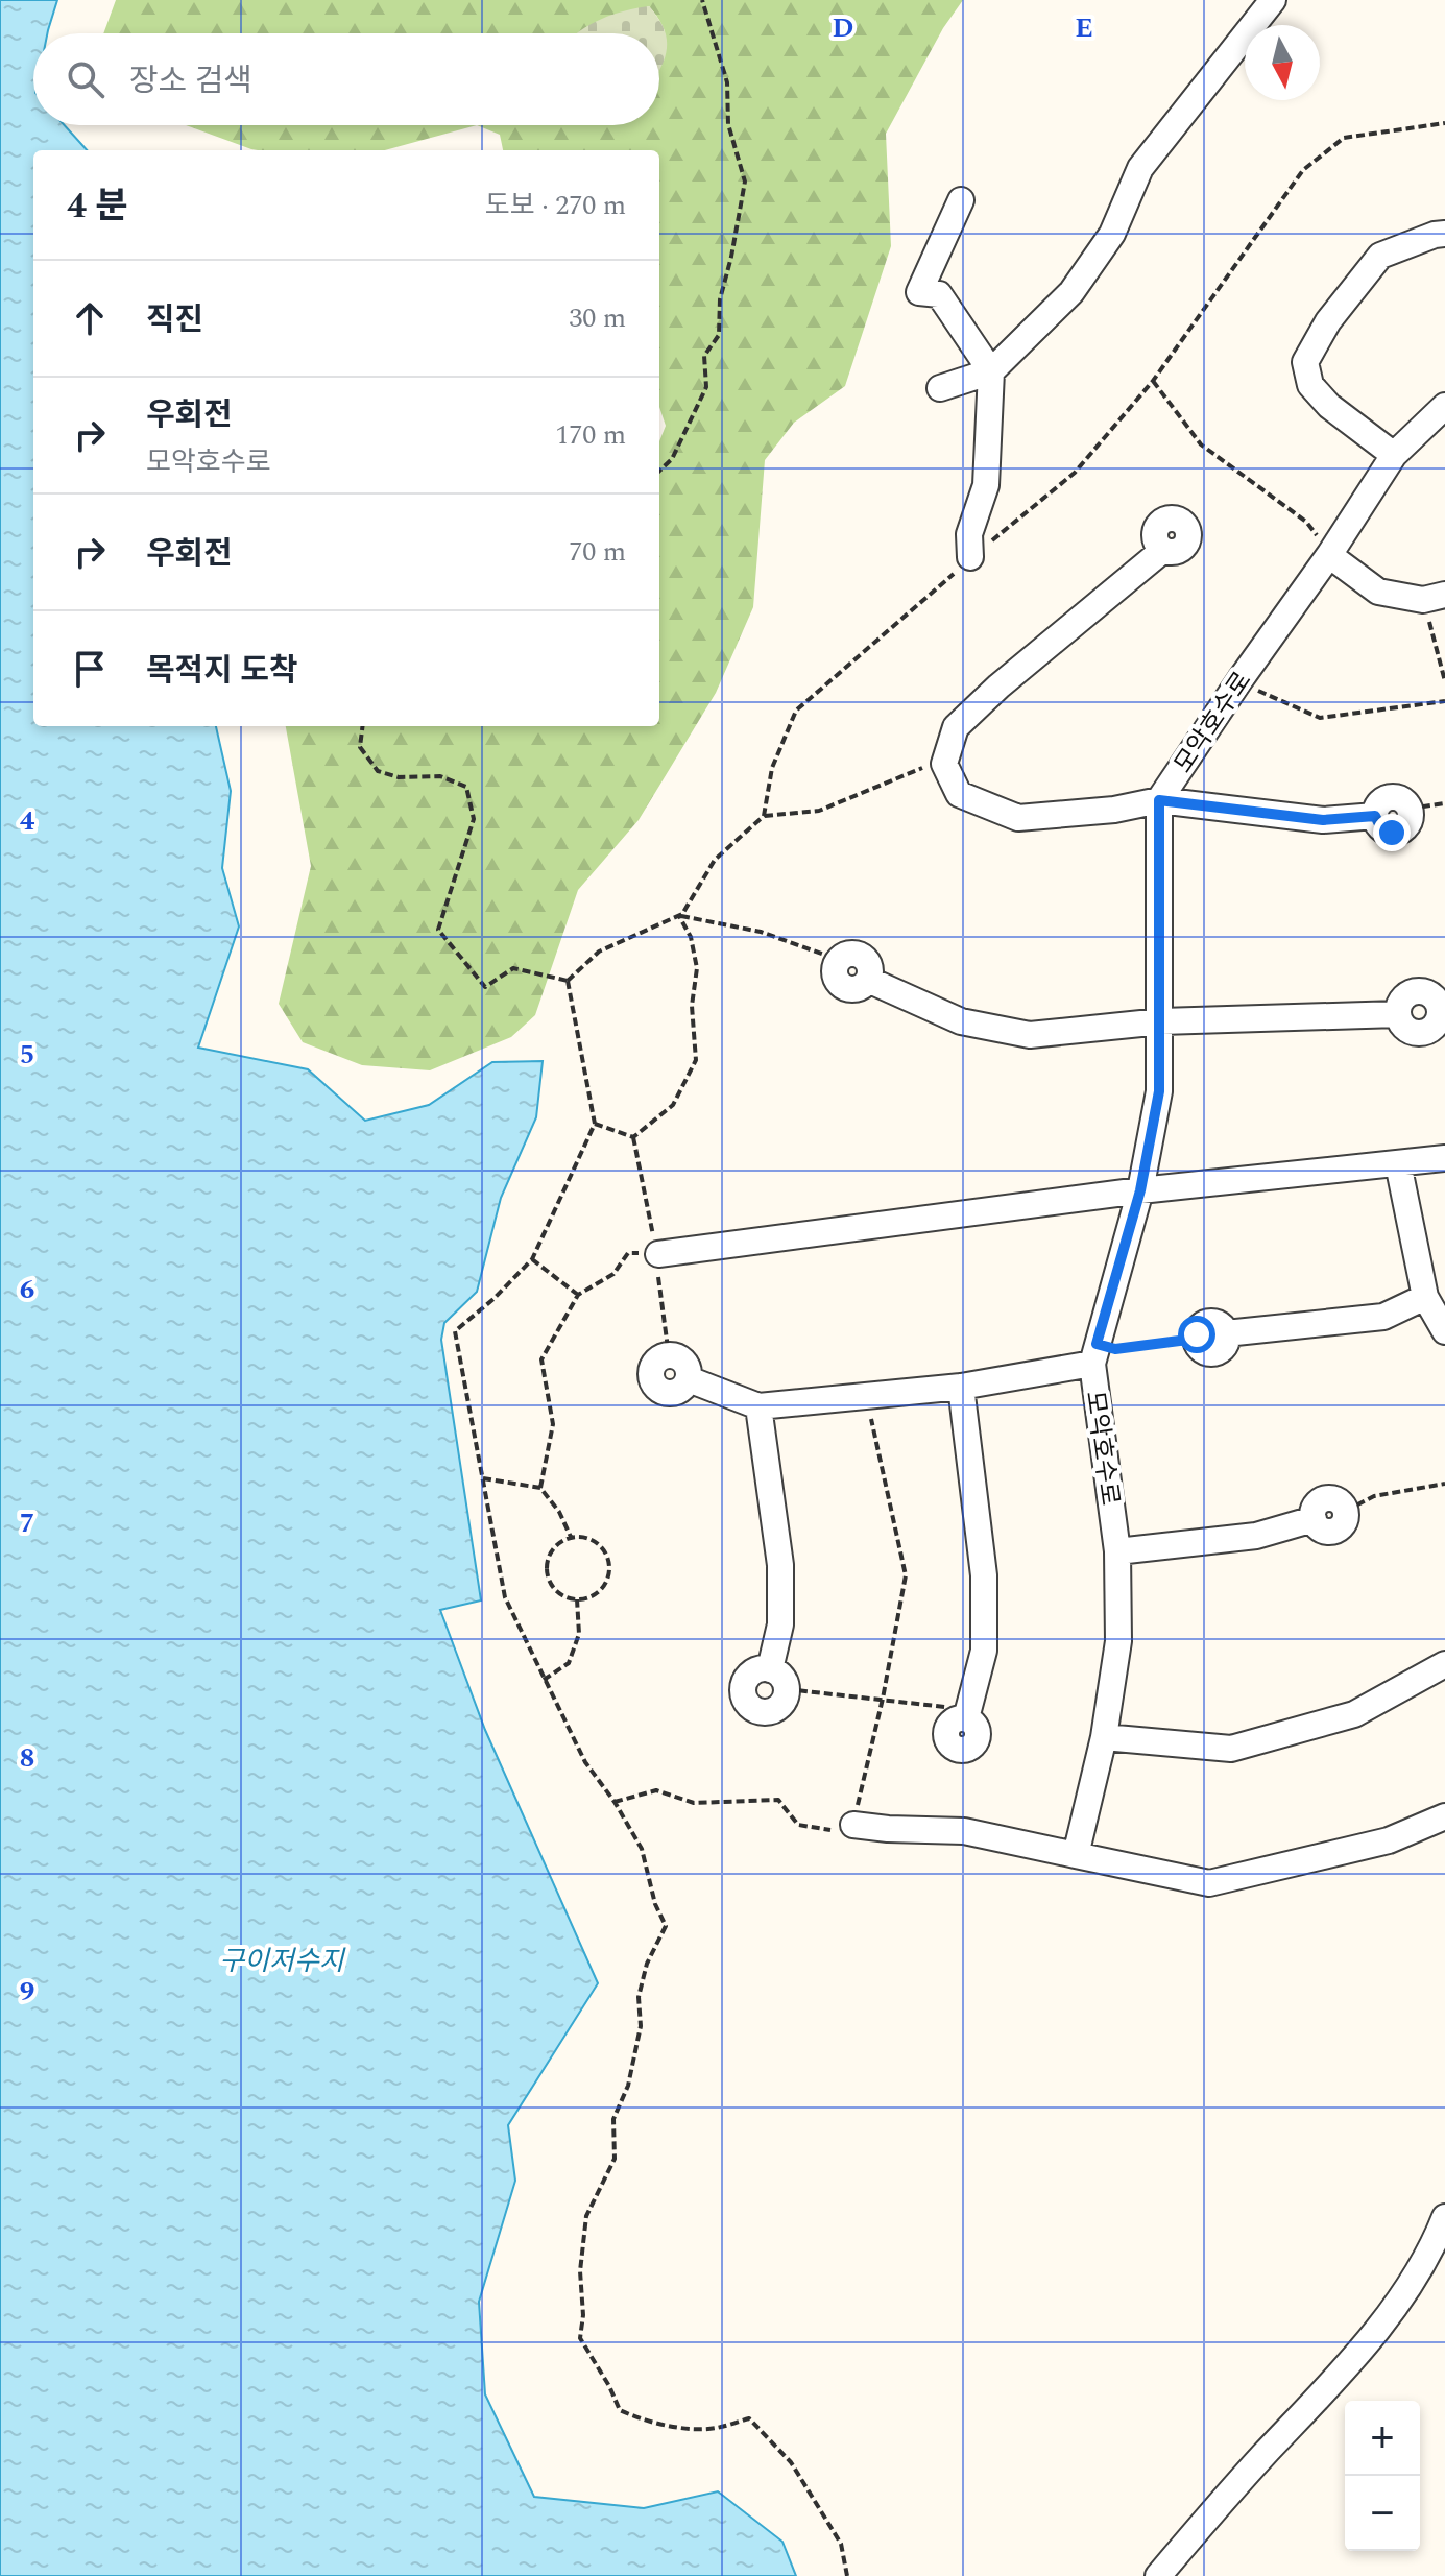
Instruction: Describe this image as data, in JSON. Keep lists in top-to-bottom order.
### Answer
{
  "streets": {
    "street": ["모악호수로"]
  },
  "water": ["구이저수지"],
  "north": "bottom",
  "page": {
    "search": "장소 검색",
    "heading": ["4 분", "도보 · 270 m"],
    "list": [
      ["직진", "30 m"],
      ["우회전", "모악호수로", "170 m"],
      ["우회전", "70 m"],
      "목적지 도착"
    ],
    "map_buttons": ["+", "−"]
  },
  "grid": {
    "columns": ["D", "E"],
    "rows": [
      "4",
      "5",
      "6",
      "7",
      "8",
      "9"
    ]
  }
}
